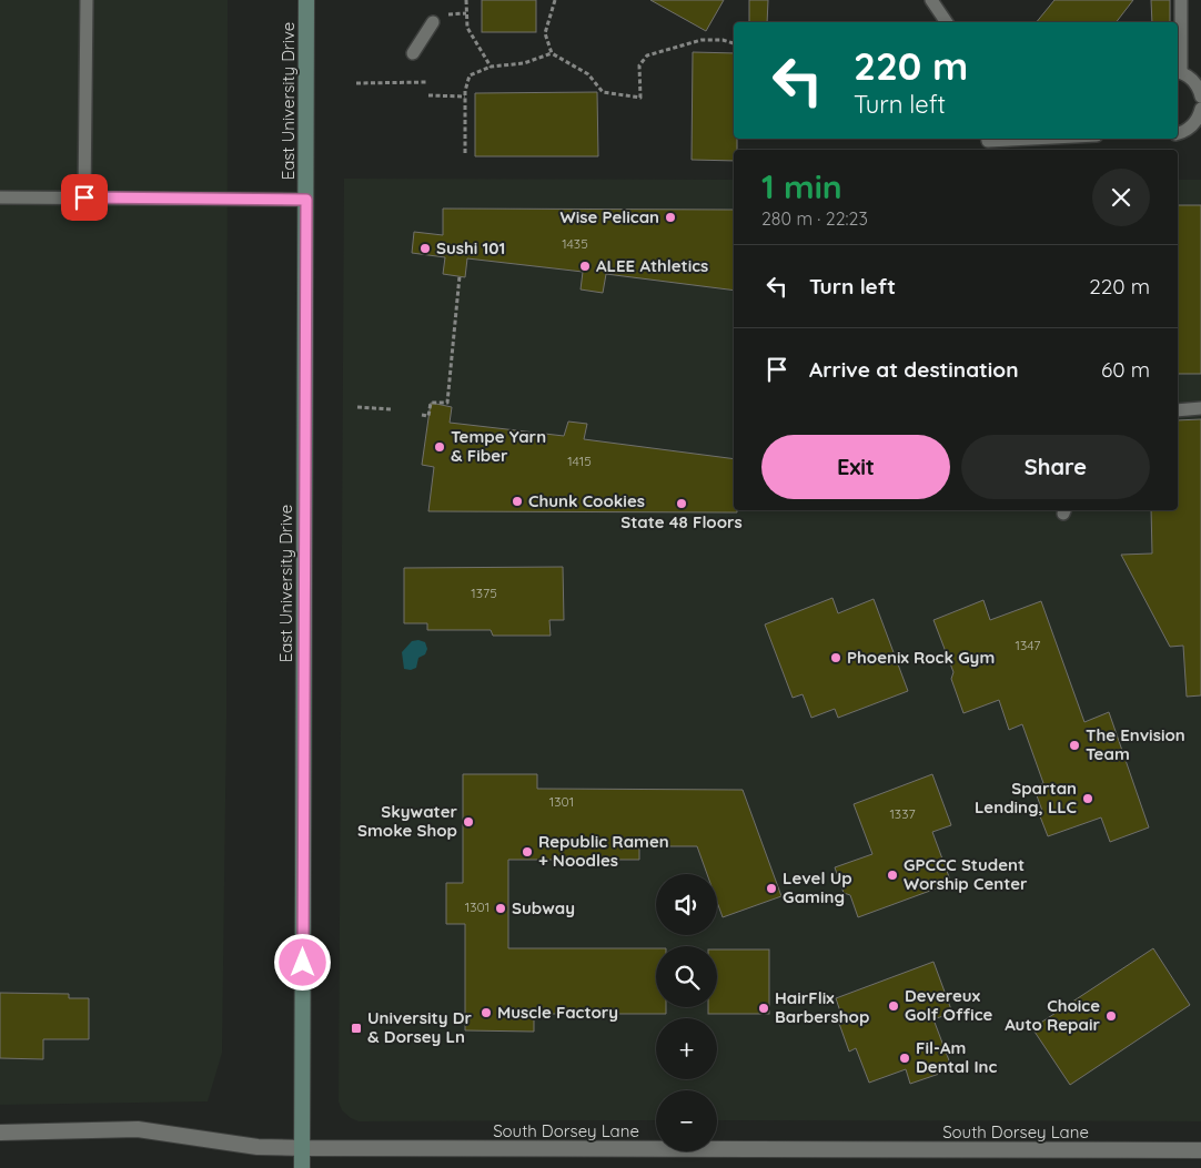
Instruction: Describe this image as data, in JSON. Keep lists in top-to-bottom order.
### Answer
{
  "streets": {
    "main road": ["East University Drive"],
    "street": ["South Dorsey Lane"]
  },
  "crossings": [
    ["East University Drive", "South Dorsey Lane"]
  ],
  "places": {
    "other": [
      "Wise Pelican",
      "Sushi 101",
      "ALEE Athletics",
      "Tempe Yarn & Fiber",
      "Chunk Cookies",
      "State 48 Floors",
      "Phoenix Rock Gym",
      "The Envision Team",
      "Spartan Lending, LLC",
      "Skywater Smoke Shop",
      "Republic Ramen + Noodles",
      "GPCCC Student Worship Center",
      "Level Up Gaming",
      "Subway",
      "Devereux Golf Office",
      "HairFlix Barbershop",
      "Muscle Factory",
      "Choice Auto Repair",
      "Fil-Am Dental Inc"
    ],
    "transit": ["University Dr & Dorsey Ln"]
  },
  "house_numbers": [
    "1435",
    "1415",
    "1375",
    "1347",
    "1301",
    "1337",
    "1301"
  ],
  "page": {
    "turn": ["220 m", "Turn left"],
    "heading": ["1 min", "280 m · 22:23"],
    "list": [
      {
        "name": "Turn left",
        "value": "220 m"
      },
      {
        "name": "Arrive at destination",
        "value": "60 m"
      }
    ],
    "buttons": ["Exit", "Share"],
    "map_buttons": ["+", "−"]
  }
}
